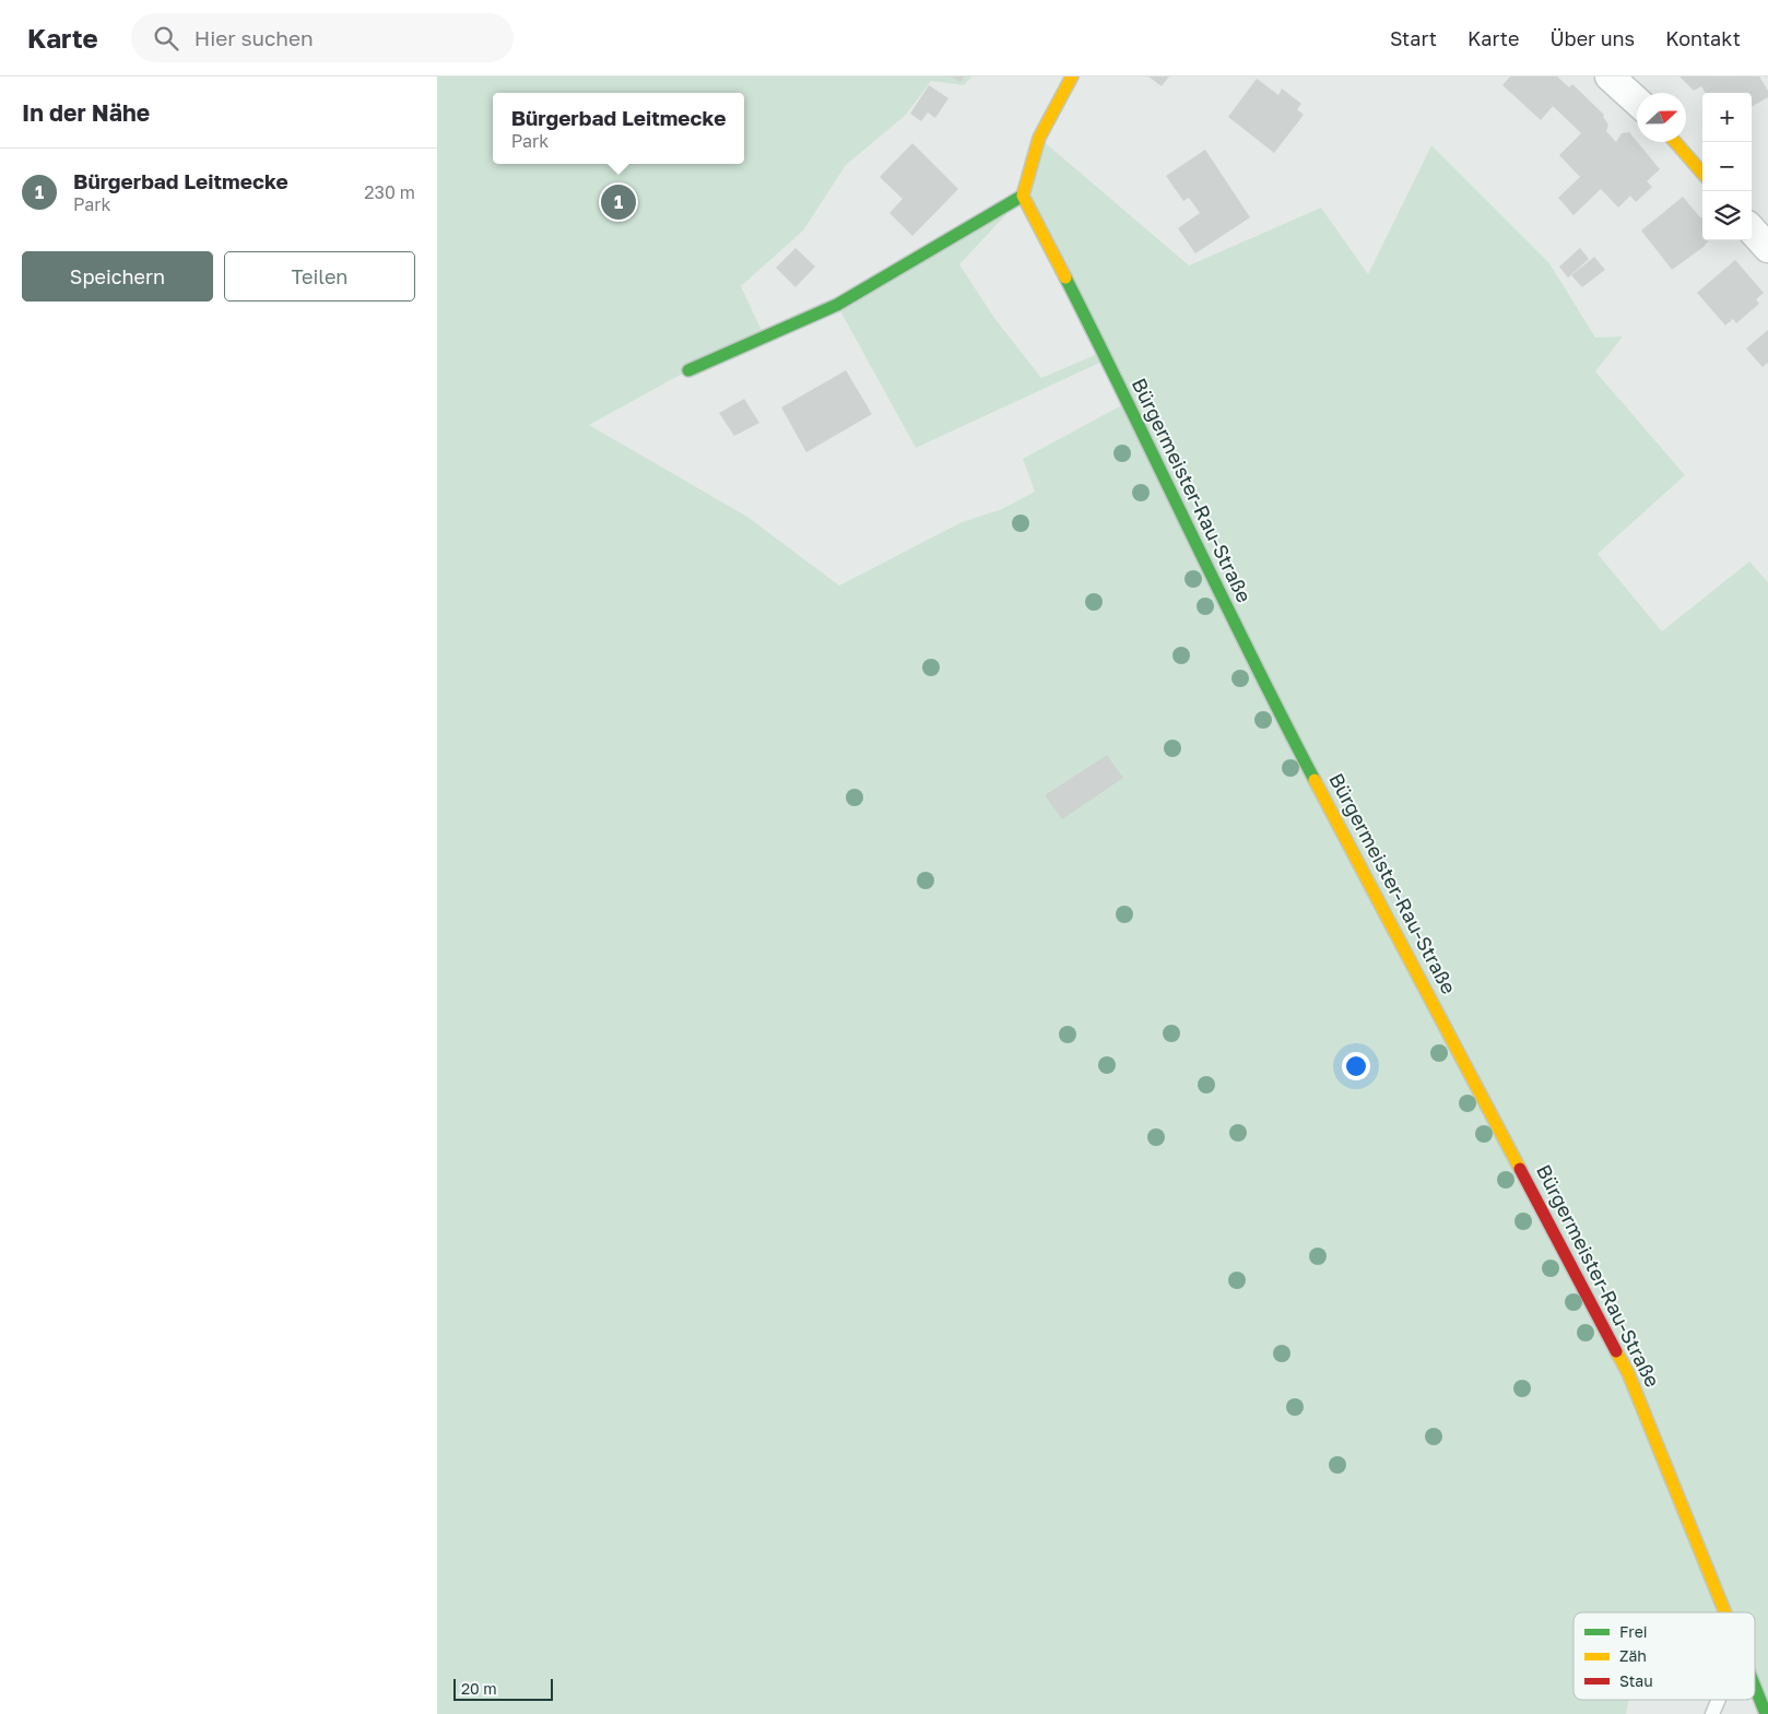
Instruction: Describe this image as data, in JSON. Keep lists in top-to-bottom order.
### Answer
{
  "streets": {
    "street": ["Bürgermeister-Rau-Straße"]
  },
  "legend": ["Frei", "Zäh", "Stau"],
  "scale_bar": "20 m",
  "north": "right",
  "page": {
    "header": "Karte",
    "search": "Hier suchen",
    "nav": [
      "Start",
      "Karte",
      "Über uns",
      "Kontakt"
    ],
    "heading": "In der Nähe",
    "map_buttons": ["+", "−"],
    "popup": ["Bürgerbad Leitmecke", "Park"],
    "list": [
      {
        "mark": "1",
        "name": "Bürgerbad Leitmecke",
        "note": "Park",
        "value": "230 m"
      }
    ],
    "pins": "1",
    "buttons": ["Speichern", "Teilen"],
    "scale": "20 m"
  }
}
